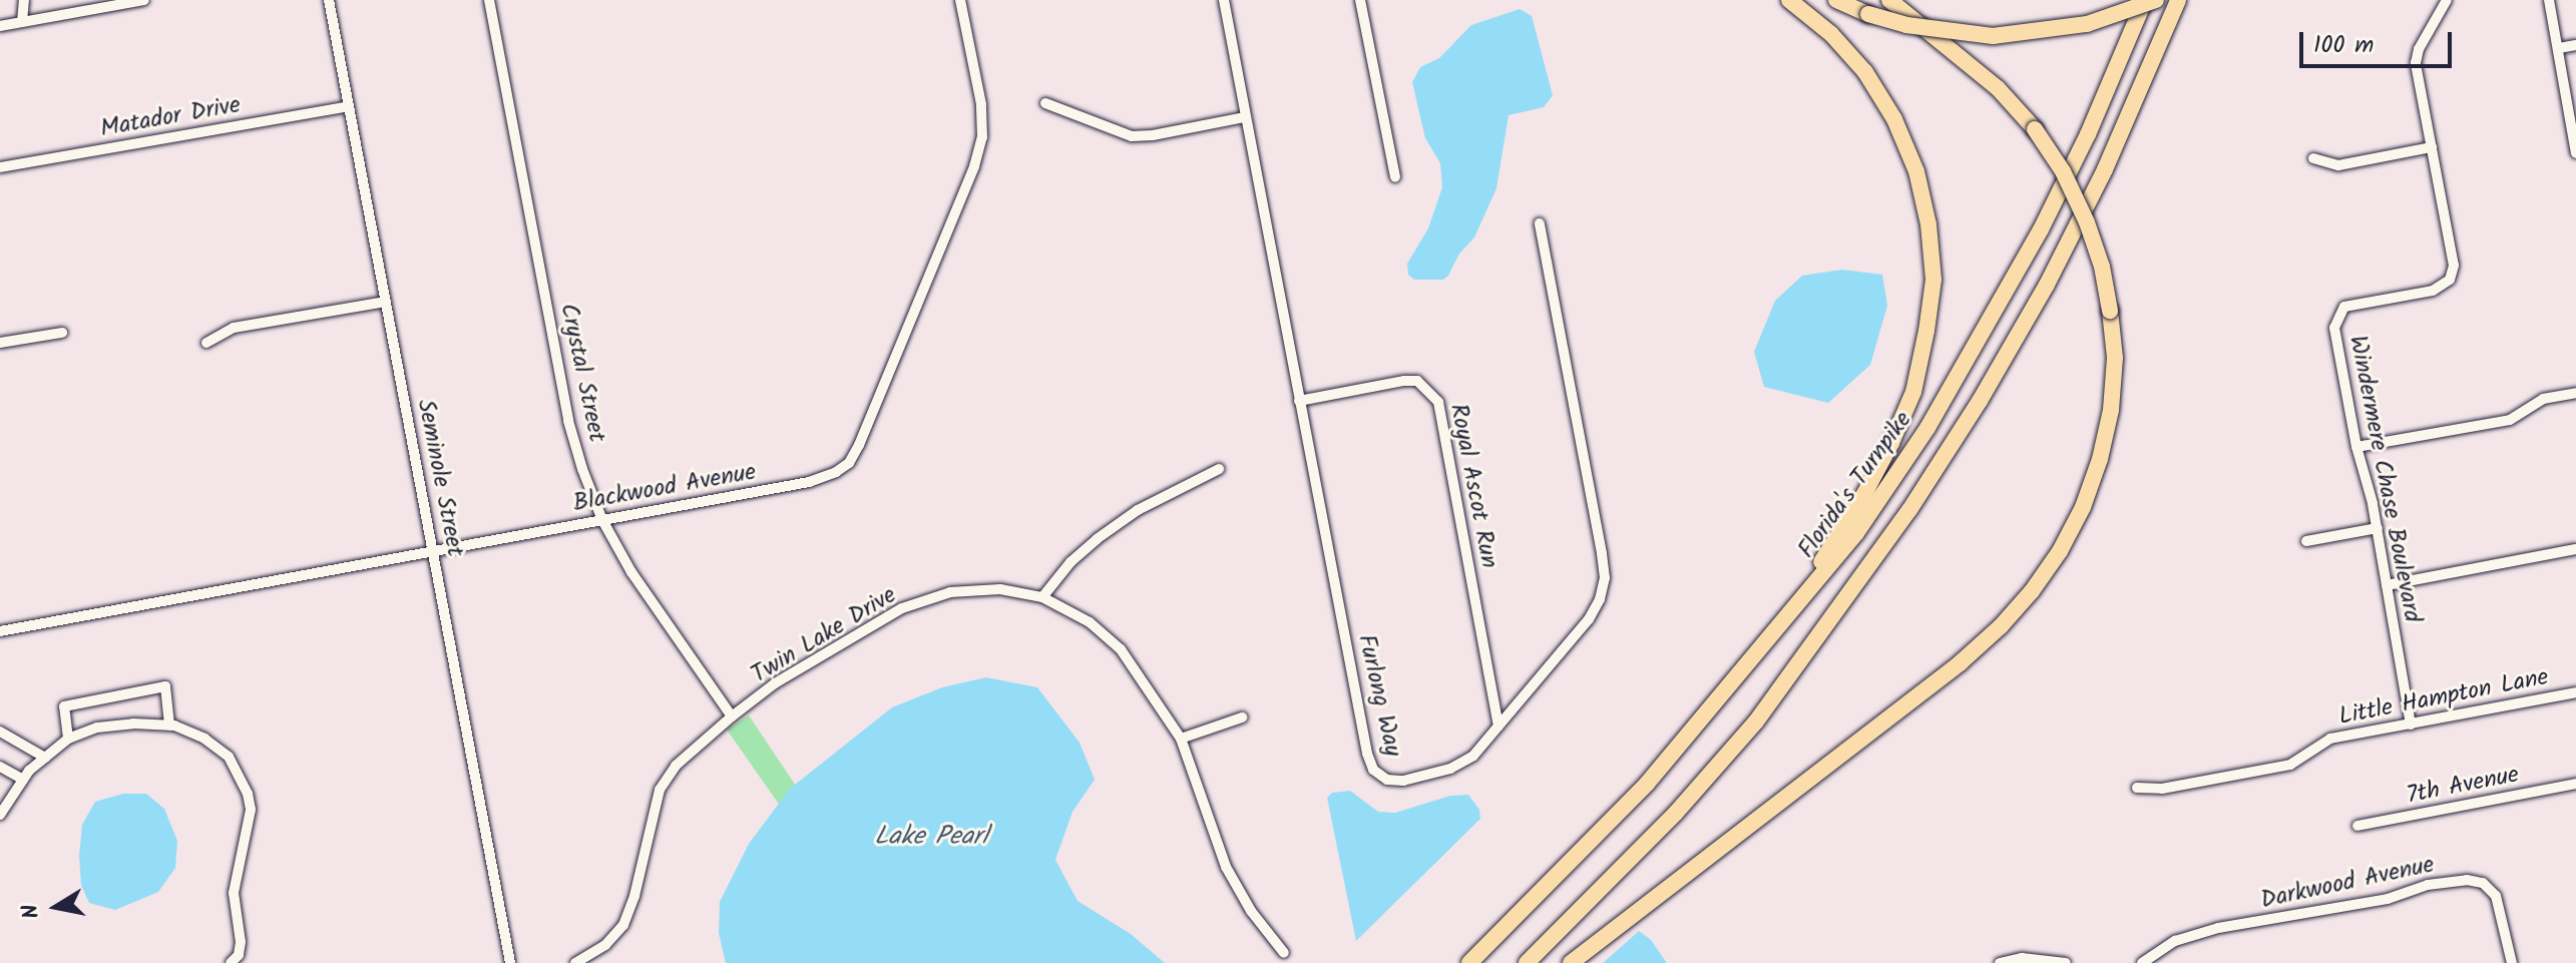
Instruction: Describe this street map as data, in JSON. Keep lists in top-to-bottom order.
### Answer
{
  "streets": {
    "highway": ["Florida's Turnpike"],
    "street": [
      "Matador Drive",
      "Crystal Street",
      "Seminole Street",
      "Windermere Chase Boulevard",
      "Royal Ascot Run",
      "Blackwood Avenue",
      "Twin Lake Drive",
      "Furlong Way",
      "Little Hampton Lane",
      "7th Avenue",
      "Darkwood Avenue"
    ]
  },
  "crossings": [
    ["Matador Drive", "Seminole Street"],
    ["Crystal Street", "Blackwood Avenue"],
    ["Crystal Street", "Twin Lake Drive"],
    ["Seminole Street", "Blackwood Avenue"],
    ["Windermere Chase Boulevard", "Little Hampton Lane"],
    ["Royal Ascot Run", "Furlong Way"]
  ],
  "water": ["Lake Pearl"],
  "scale_bar": "100 m",
  "north": "left"
}
